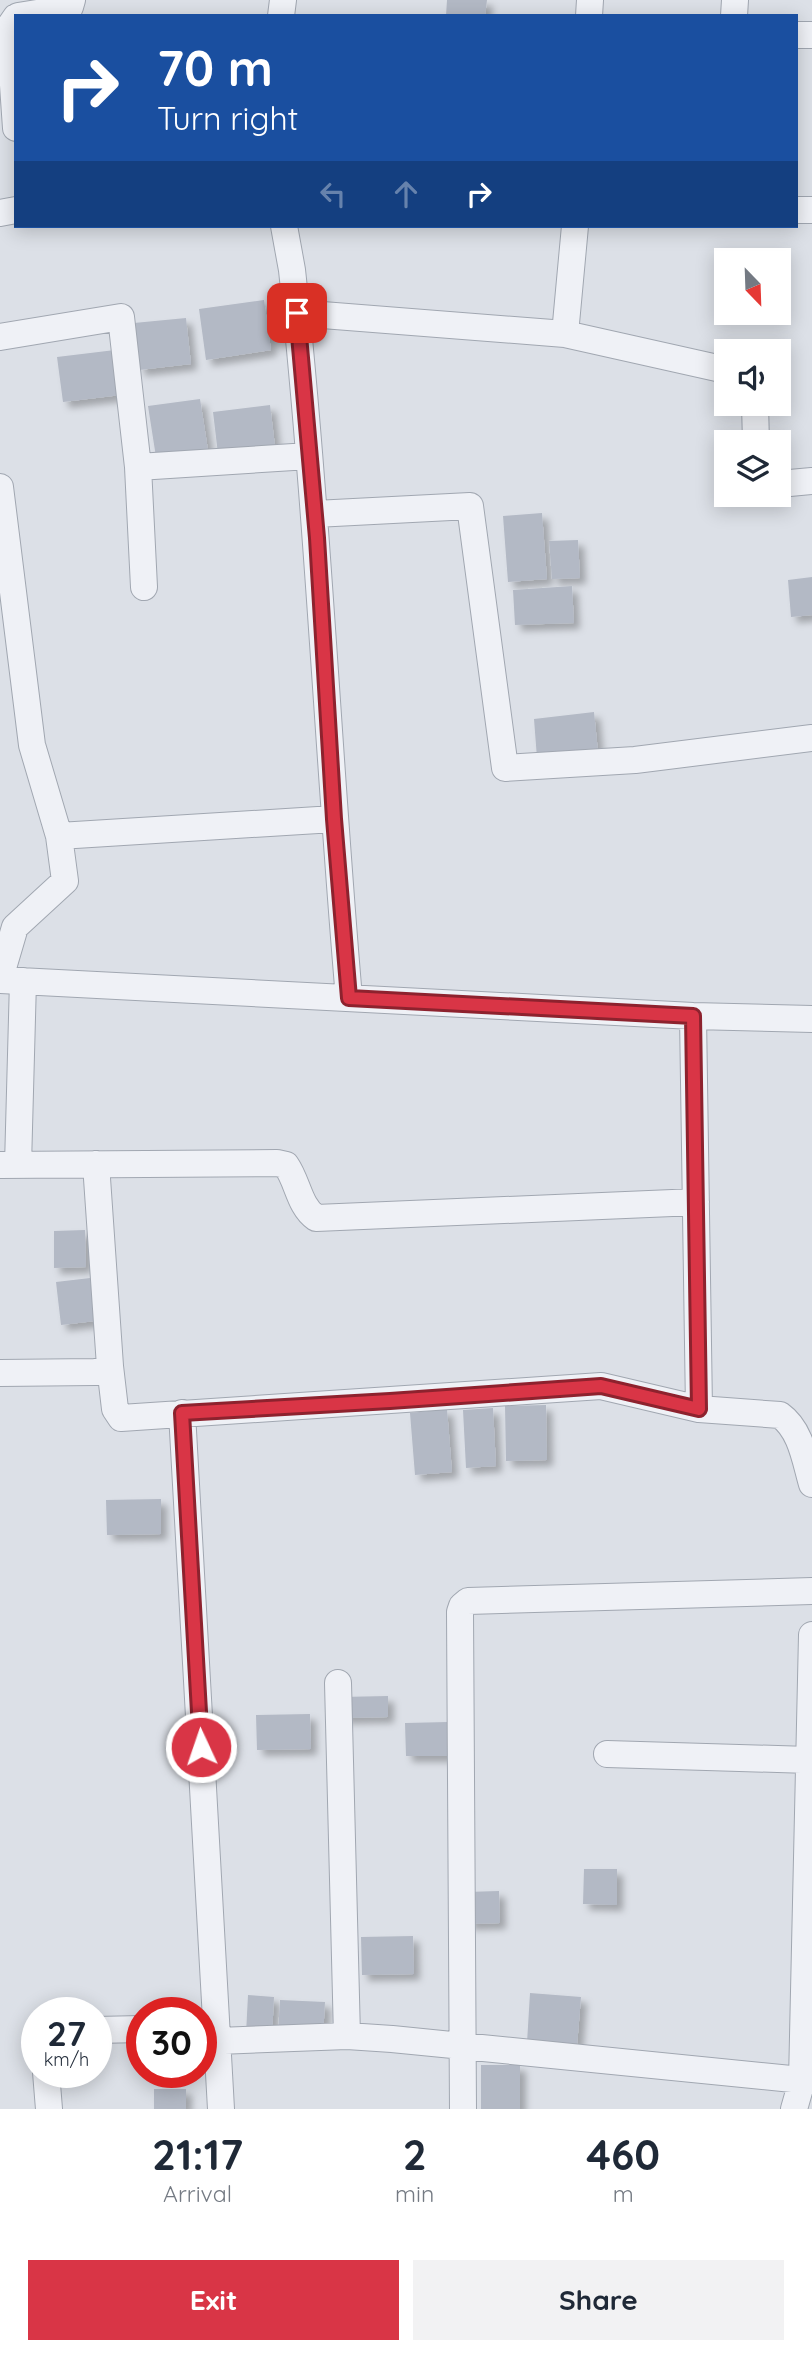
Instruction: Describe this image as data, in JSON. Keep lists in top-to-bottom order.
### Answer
{
  "north": "bottom right",
  "page": {
    "turn": ["70 m", "Turn right"],
    "speed": "27 km/h",
    "limit": "30",
    "eta": [
      "21:17",
      "Arrival",
      "2",
      "min",
      "460",
      "m"
    ],
    "buttons": ["Exit", "Share"]
  }
}
